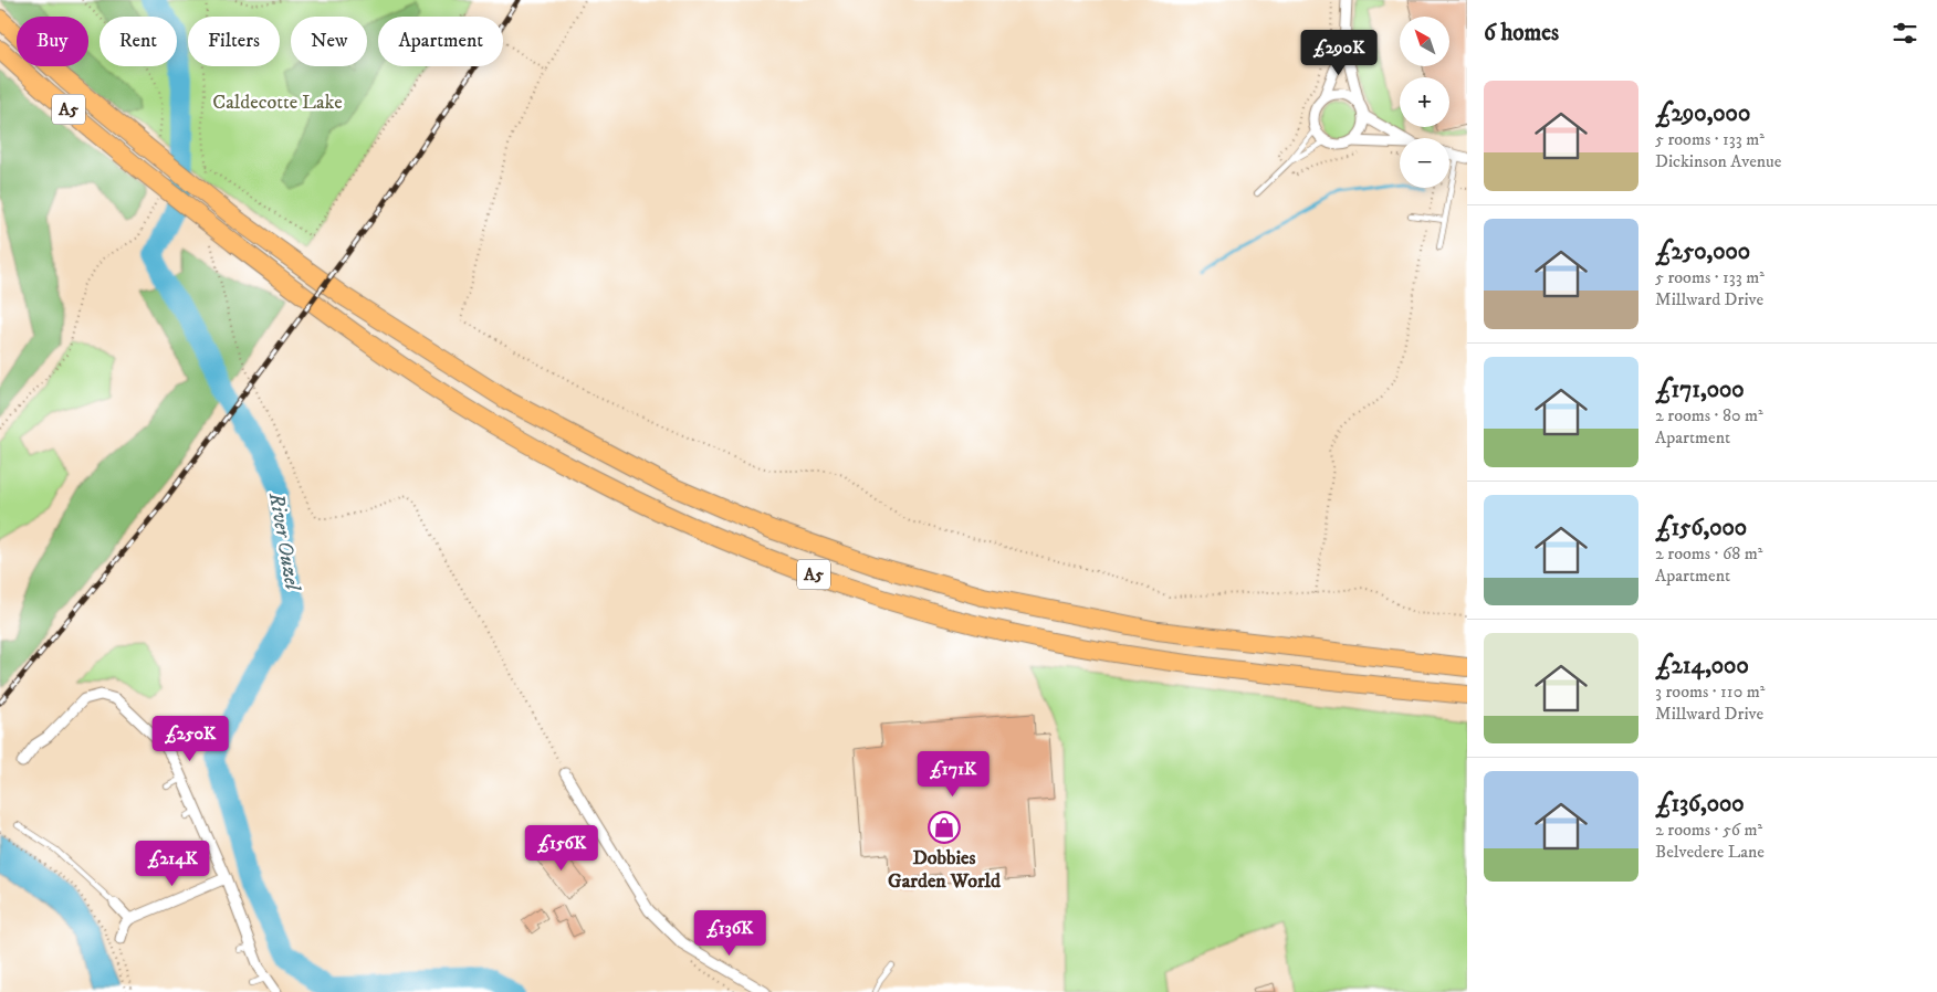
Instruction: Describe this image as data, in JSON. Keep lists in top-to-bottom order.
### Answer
{
  "streets": {
    "highway": ["A5"]
  },
  "water": ["River Ouzel"],
  "parks": ["Caldecotte Lake"],
  "places": {
    "shop": ["Dobbies Garden World"]
  },
  "north": "top left",
  "page": {
    "heading": "6 homes",
    "map_buttons": ["+", "−"],
    "chip": [
      "Buy",
      "Rent",
      "Filters",
      "New",
      "Apartment"
    ],
    "price": [
      "£290K",
      "£250K",
      "£171K",
      "£156K",
      "£214K",
      "£136K"
    ],
    "list": [
      {
        "name": "£290,000",
        "note": "5 rooms · 133 m² · Dickinson Avenue"
      },
      {
        "name": "£250,000",
        "note": "5 rooms · 133 m² · Millward Drive"
      },
      {
        "name": "£171,000",
        "note": "2 rooms · 80 m² · Apartment"
      },
      {
        "name": "£156,000",
        "note": "2 rooms · 68 m² · Apartment"
      },
      {
        "name": "£214,000",
        "note": "3 rooms · 110 m² · Millward Drive"
      },
      {
        "name": "£136,000",
        "note": "2 rooms · 56 m² · Belvedere Lane"
      }
    ]
  }
}
